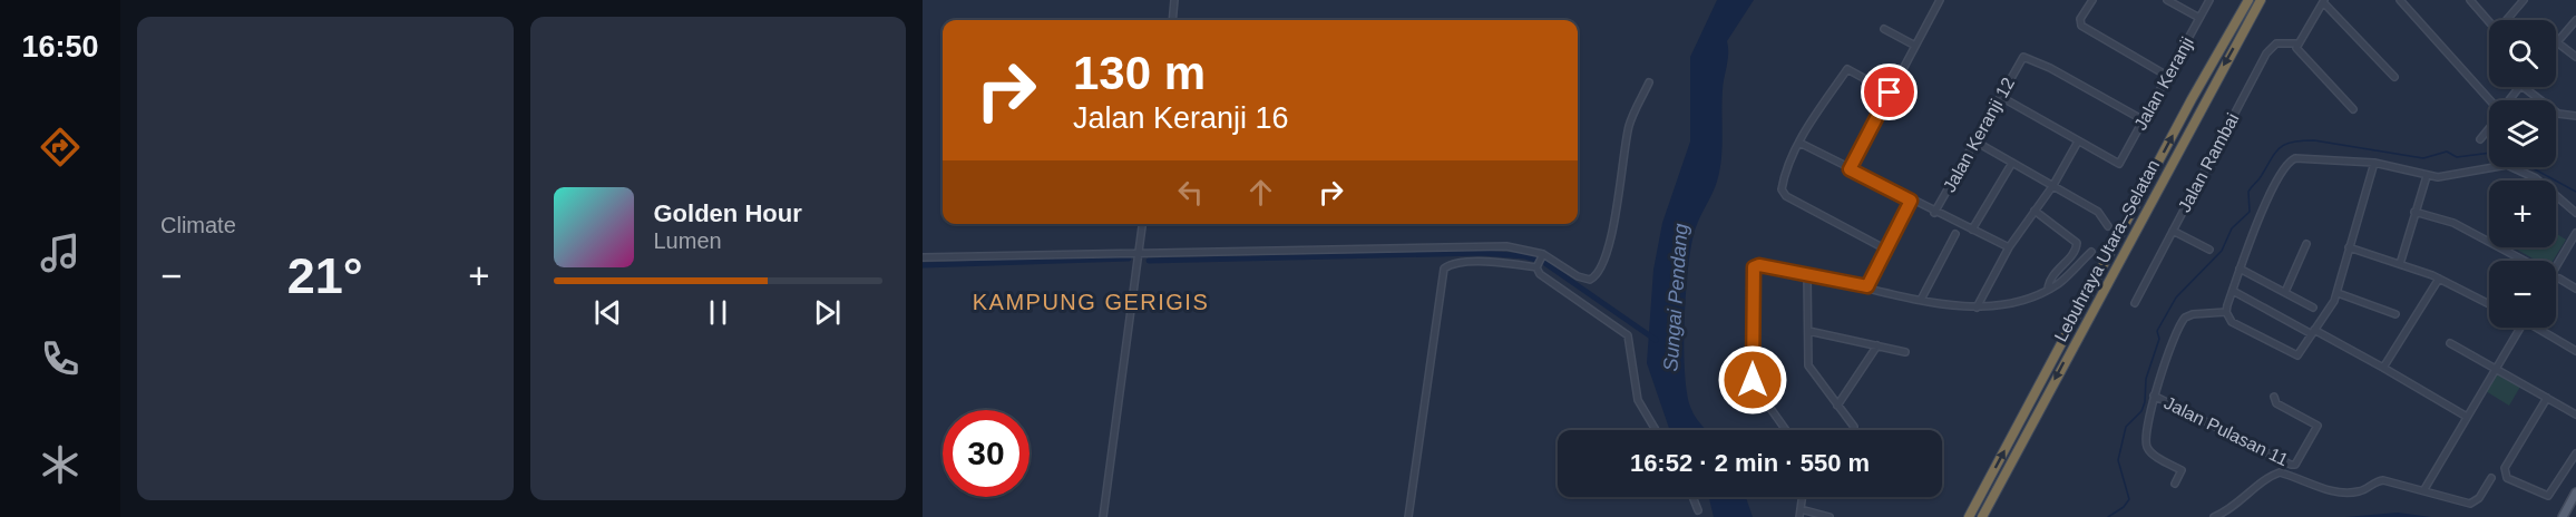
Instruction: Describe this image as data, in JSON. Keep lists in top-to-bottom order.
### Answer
{
  "streets": {
    "highway": ["Lebuhraya Utara–Selatan"],
    "street": [
      "Jalan Keranji",
      "Jalan Keranji 12",
      "Jalan Rambai",
      "Jalan Pulasan 11"
    ]
  },
  "crossings": [
    ["Jalan Keranji", "Jalan Keranji 12"]
  ],
  "districts": ["KAMPUNG GERIGIS"],
  "water": ["Sungai Pendang"],
  "page": {
    "tabs": "16:50",
    "tile": "Climate",
    "map_buttons": ["+", "−"],
    "turn": ["130 m", "Jalan Keranji 16"],
    "song": ["Golden Hour", "Lumen"],
    "heat": ["−", "21°", "+"],
    "limit": "30",
    "trip": "16:52 · 2 min · 550 m"
  }
}
